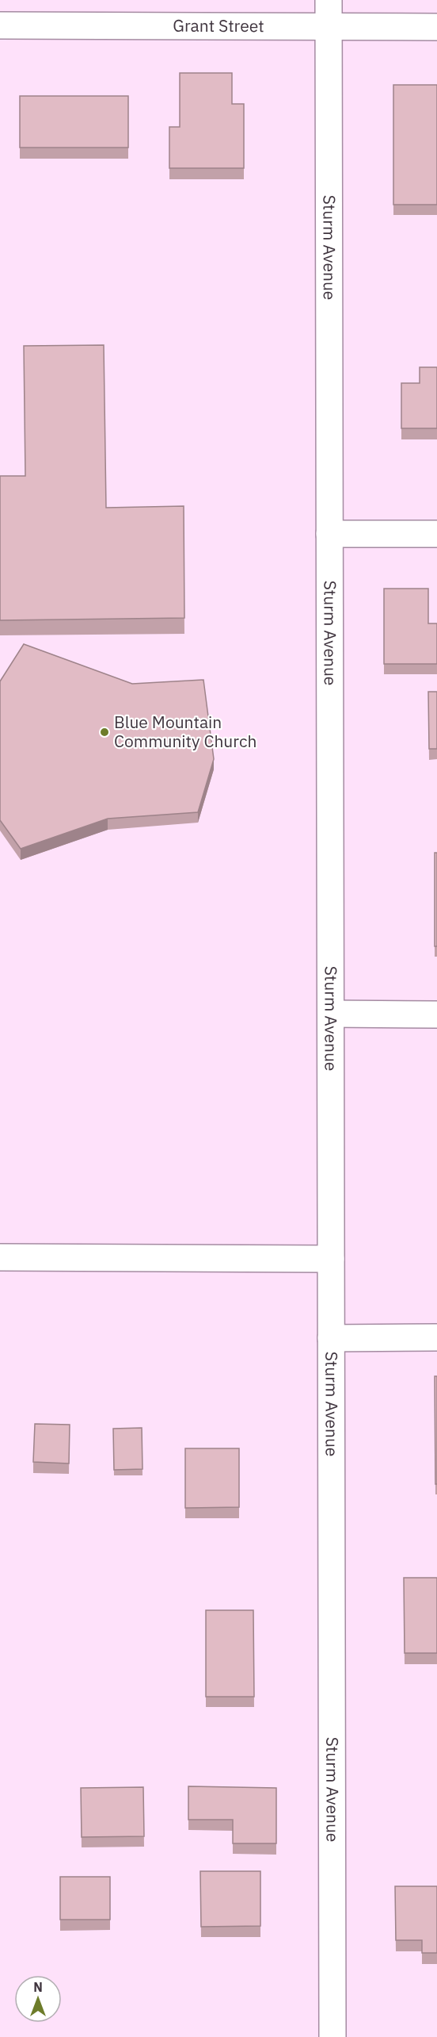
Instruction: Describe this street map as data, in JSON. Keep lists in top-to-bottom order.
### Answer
{
  "streets": {
    "street": ["Grant Street", "Sturm Avenue"]
  },
  "crossings": [
    ["Grant Street", "Sturm Avenue"]
  ],
  "places": ["Blue Mountain Community Church"],
  "north": "top"
}
